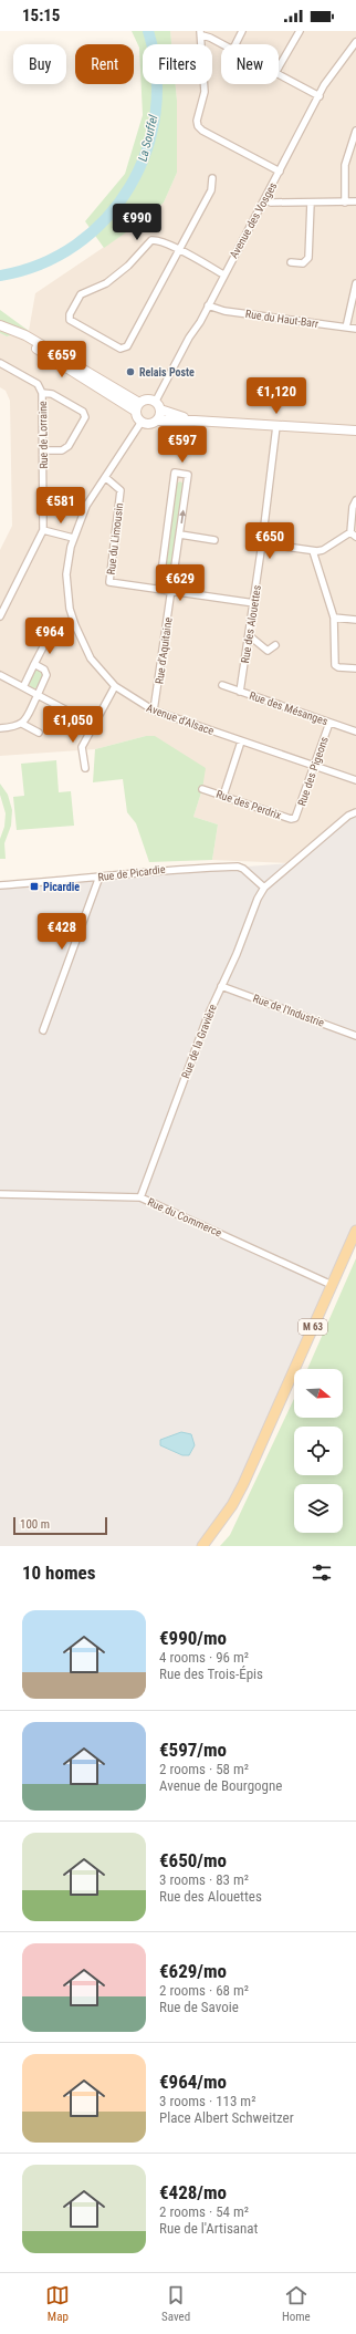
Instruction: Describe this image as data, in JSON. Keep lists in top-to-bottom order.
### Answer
{
  "streets": {
    "main road": ["M 63"],
    "street": [
      "Avenue des Vosges",
      "Rue du Haut-Barr",
      "Rue de Lorraine",
      "Rue du Limousin",
      "Rue des Alouettes",
      "Rue d'Aquitaine",
      "Rue des Mésanges",
      "Avenue d'Alsace",
      "Rue des Pigeons",
      "Rue des Perdrix",
      "Rue de Picardie",
      "Rue de l'Industrie",
      "Rue de la Gravière",
      "Rue du Commerce"
    ]
  },
  "crossings": [
    ["Avenue des Vosges", "Rue du Haut-Barr"],
    ["Avenue des Vosges", "Avenue d'Alsace"],
    ["Rue du Limousin", "Rue d'Aquitaine"],
    ["Rue du Limousin", "Avenue d'Alsace"],
    ["Rue des Alouettes", "Rue des Mésanges"],
    ["Rue d'Aquitaine", "Avenue d'Alsace"],
    ["Rue des Mésanges", "Rue des Pigeons"],
    ["Avenue d'Alsace", "Rue des Pigeons"],
    ["Rue des Pigeons", "Rue des Perdrix"],
    ["Rue de Picardie", "Rue de la Gravière"],
    ["Rue de l'Industrie", "Rue de la Gravière"],
    ["Rue de la Gravière", "Rue du Commerce"],
    ["Rue du Commerce", "M 63"]
  ],
  "water": ["La Souffel"],
  "places": {
    "other": ["Relais Poste"],
    "transit": ["Picardie"]
  },
  "scale_bar": "100 m",
  "north": "right",
  "page": {
    "status": "15:15",
    "chip": [
      "Buy",
      "Rent",
      "Filters",
      "New"
    ],
    "price": [
      "€990",
      "€659",
      "€1,120",
      "€597",
      "€581",
      "€650",
      "€629",
      "€964",
      "€1,050",
      "€428"
    ],
    "scale": "100 m",
    "heading": "10 homes",
    "list": [
      {
        "name": "€990/mo",
        "note": "4 rooms · 96 m² · Rue des Trois-Épis"
      },
      {
        "name": "€597/mo",
        "note": "2 rooms · 58 m² · Avenue de Bourgogne"
      },
      {
        "name": "€650/mo",
        "note": "3 rooms · 83 m² · Rue des Alouettes"
      },
      {
        "name": "€629/mo",
        "note": "2 rooms · 68 m² · Rue de Savoie"
      },
      {
        "name": "€964/mo",
        "note": "3 rooms · 113 m² · Place Albert Schweitzer"
      },
      {
        "name": "€428/mo",
        "note": "2 rooms · 54 m² · Rue de l'Artisanat"
      }
    ],
    "tabs": ["Map", "Saved", "Home"]
  }
}
